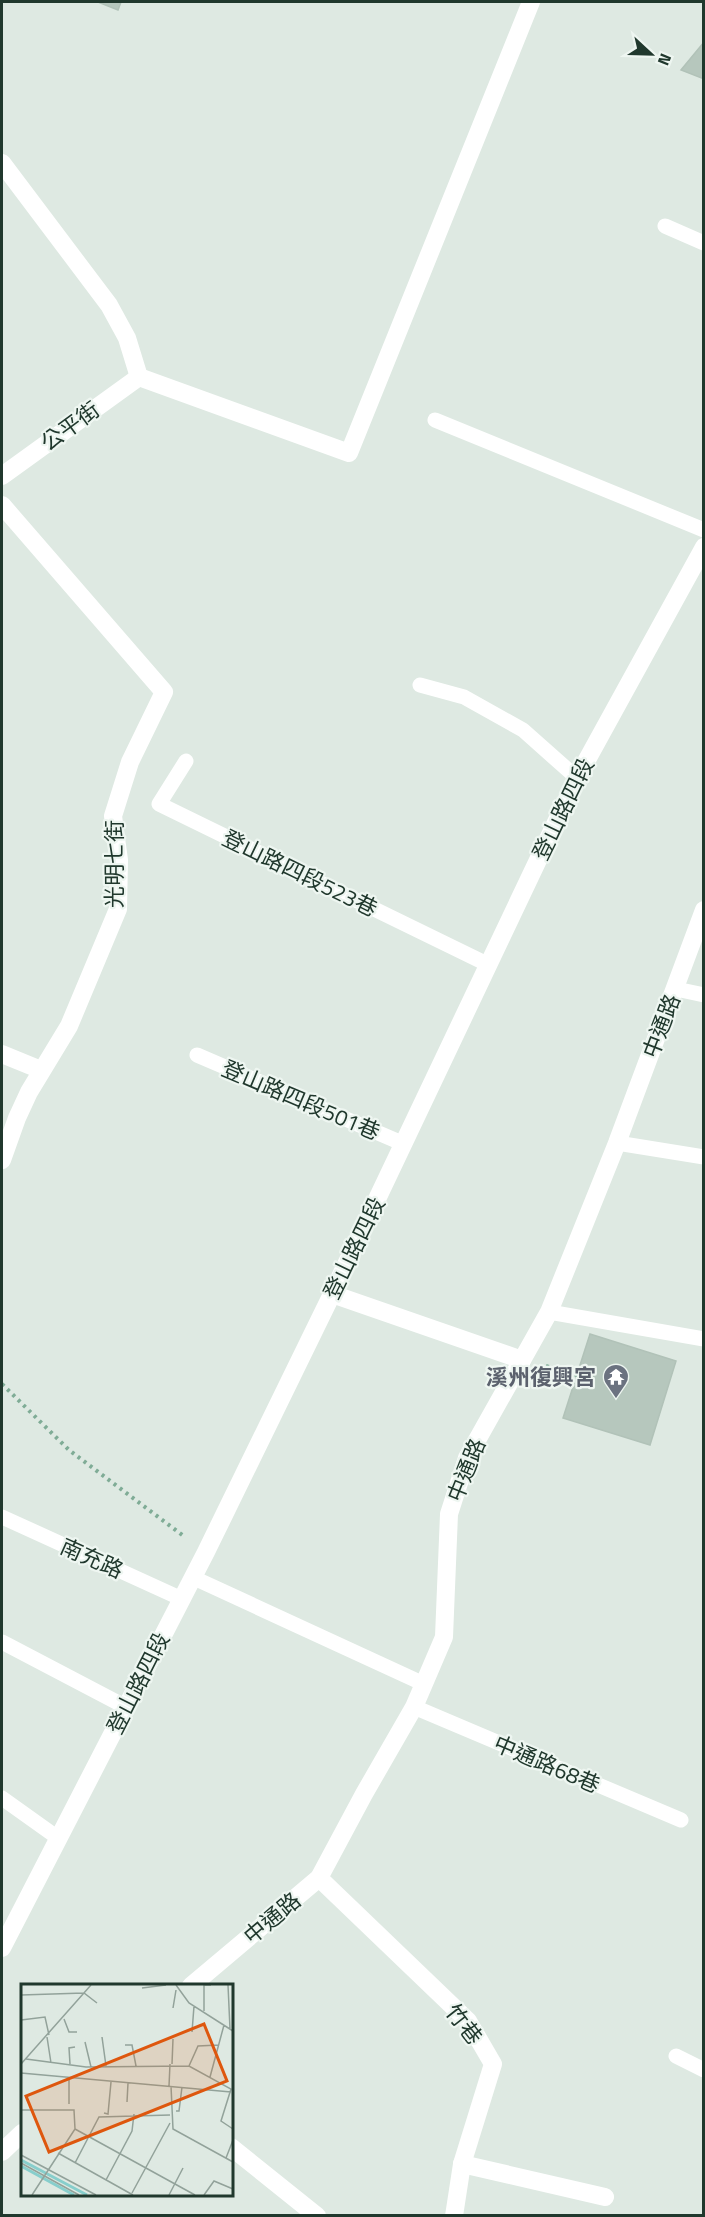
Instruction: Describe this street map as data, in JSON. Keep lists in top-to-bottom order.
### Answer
{
  "streets": {
    "street": [
      "公平街",
      "登山路四段",
      "光明七街",
      "中通路",
      "竹巷"
    ],
    "lane": [
      "登山路四段523巷",
      "登山路四段501巷",
      "南充路",
      "中通路68巷"
    ]
  },
  "crossings": [
    ["登山路四段", "登山路四段523巷"],
    ["登山路四段", "登山路四段501巷"],
    ["登山路四段", "南充路"],
    ["中通路", "中通路68巷"],
    ["中通路", "竹巷"]
  ],
  "places": {
    "temple": ["溪州復興宮"]
  },
  "north": "right"
}
